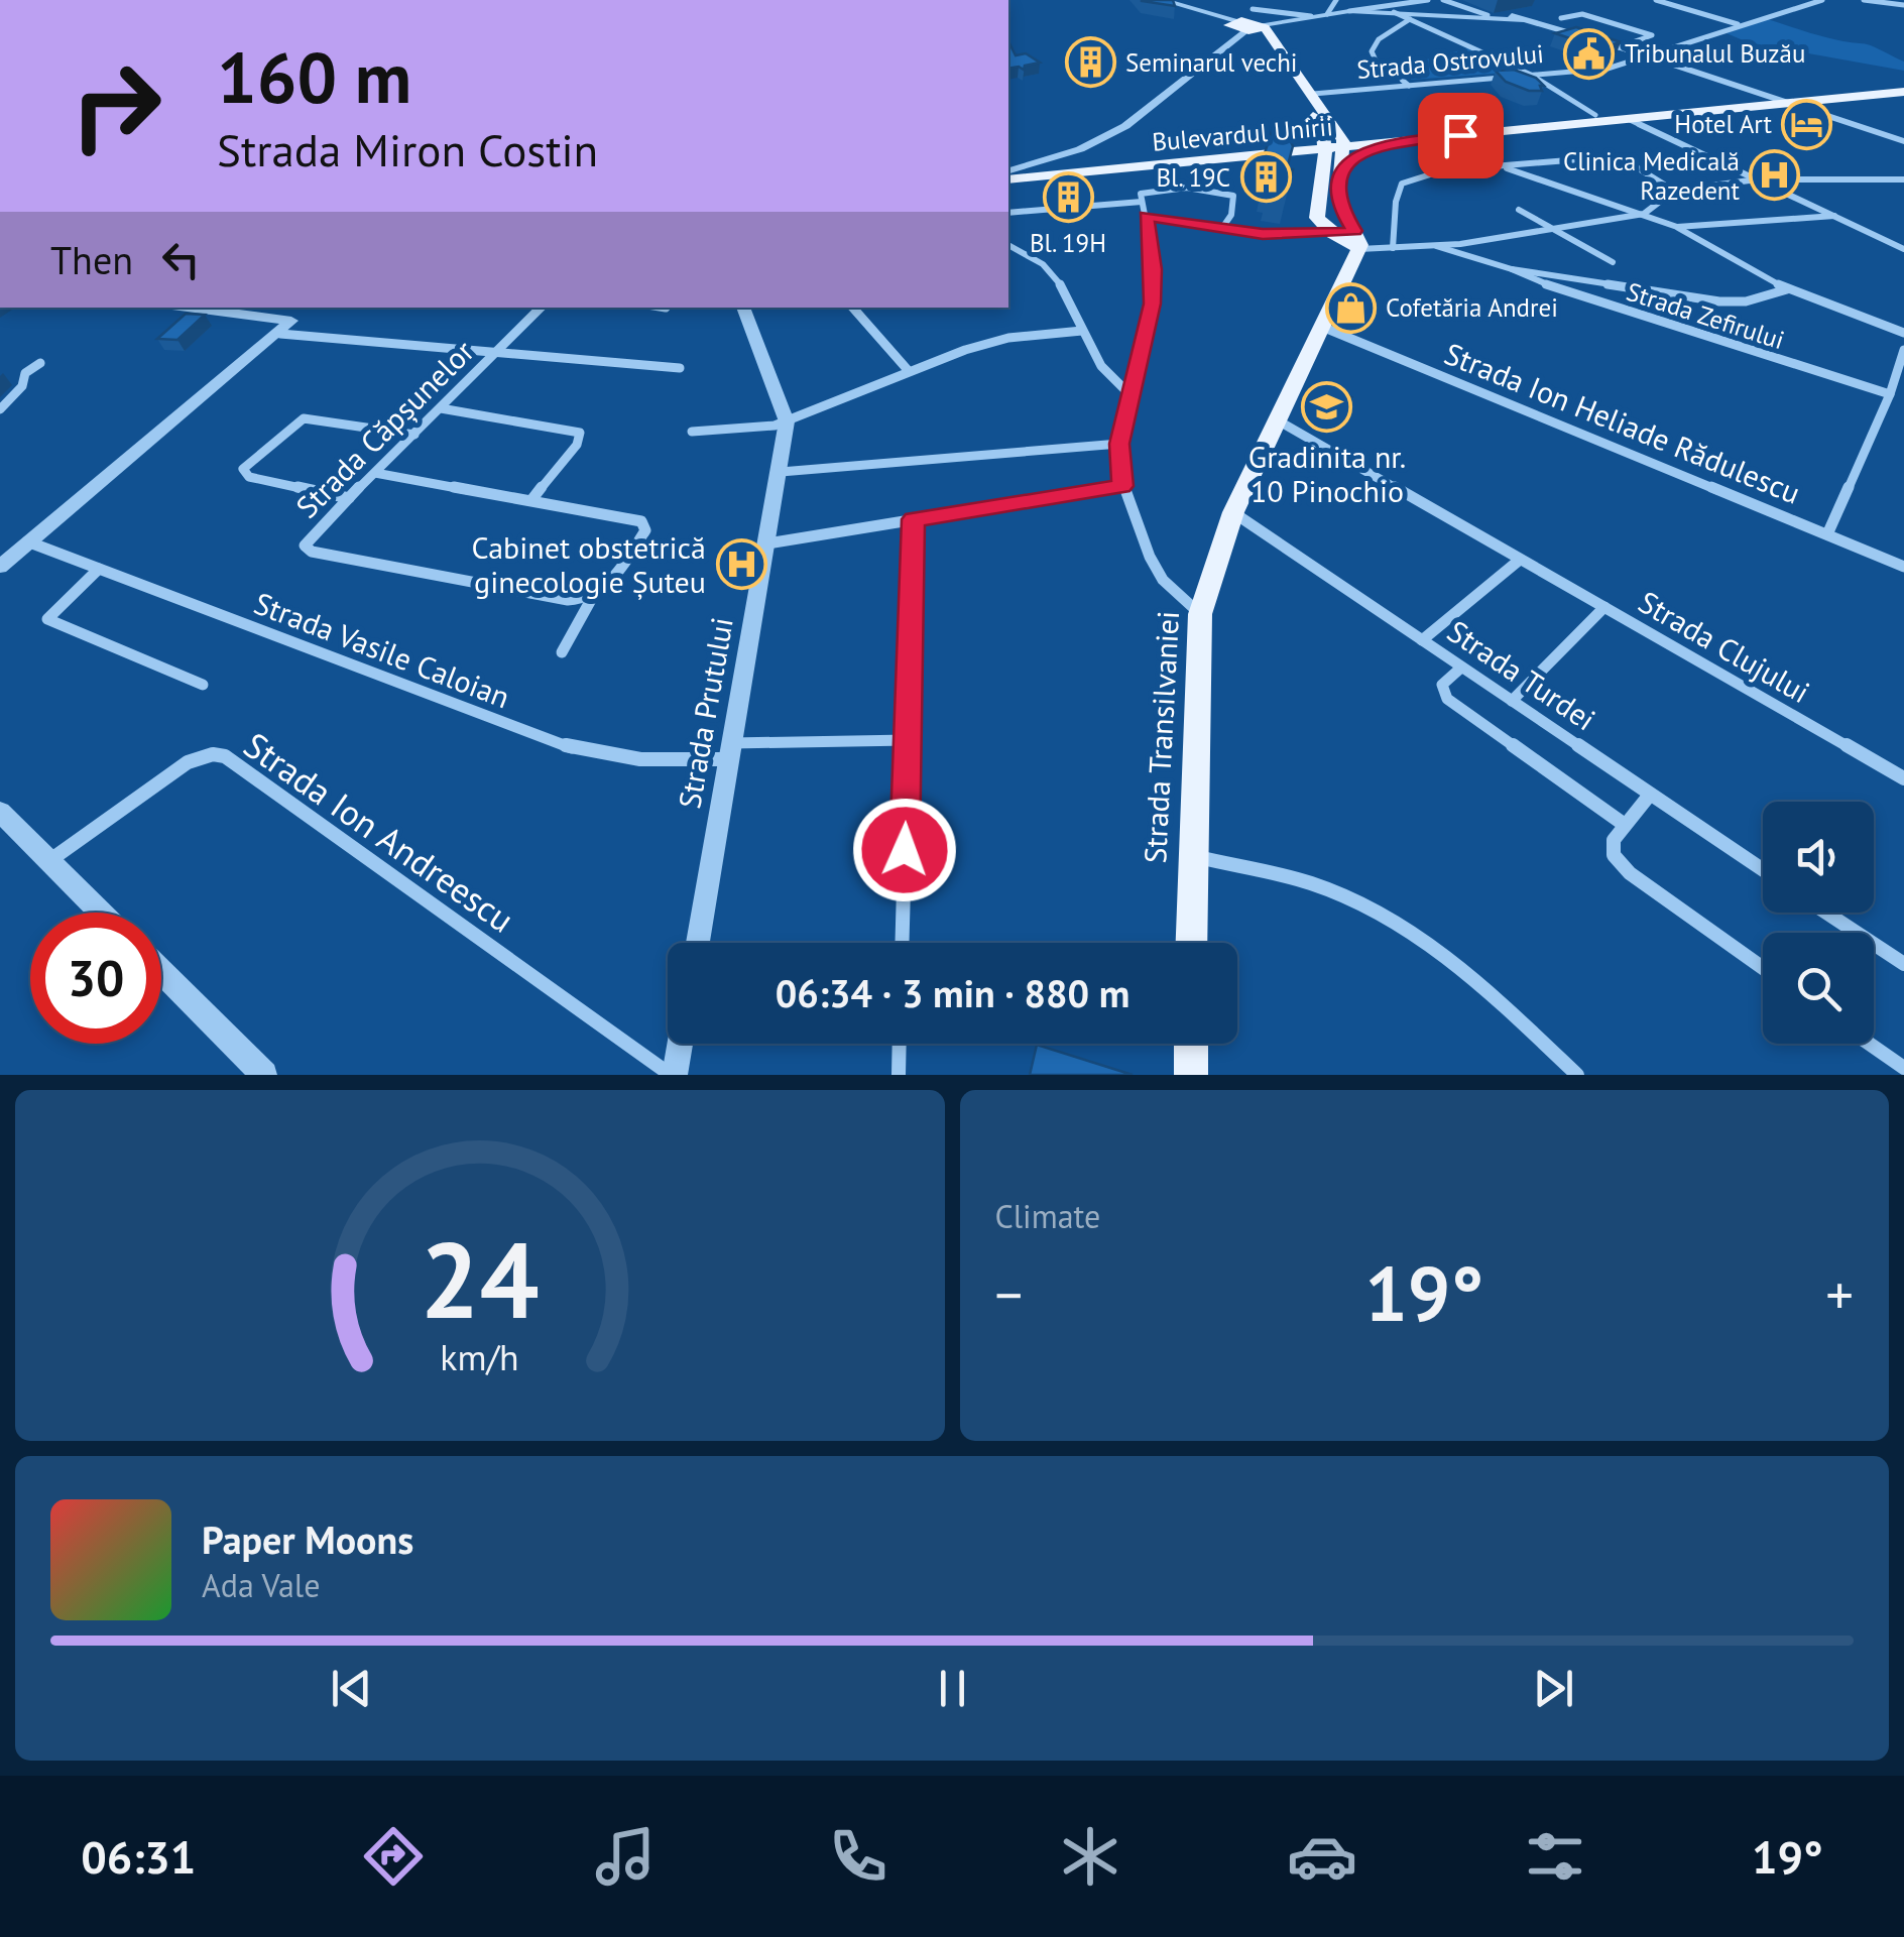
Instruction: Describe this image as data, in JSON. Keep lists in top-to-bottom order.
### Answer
{
  "streets": {
    "main road": ["Bulevardul Unirii", "Strada Transilvaniei"],
    "street": [
      "Strada Ostrovului",
      "Strada Zefirului",
      "Strada Ion Heliade Rădulescu",
      "Strada Căpșunelor",
      "Strada Clujului",
      "Strada Vasile Caloian",
      "Strada Turdei",
      "Strada Prutului",
      "Strada Ion Andreescu"
    ]
  },
  "crossings": [
    ["Strada Ion Heliade Rădulescu", "Strada Transilvaniei"],
    ["Strada Clujului", "Strada Transilvaniei"],
    ["Strada Vasile Caloian", "Strada Prutului"],
    ["Strada Turdei", "Strada Transilvaniei"]
  ],
  "places": {
    "public building": ["Tribunalul Buzău"],
    "building": ["Seminarul vechi", "Bl. 19C", "Bl. 19H"],
    "hotel": ["Hotel Art"],
    "hospital": ["Clinica Medicală Razedent", "Cabinet obstetrică ginecologie Șuteu"],
    "shop": ["Cofetăria Andrei"],
    "school or university": ["Gradinita nr. 10 Pinochio"]
  },
  "page": {
    "turn": ["160 m", "Strada Miron Costin"],
    "then": "Then",
    "limit": "30",
    "trip": "06:34 · 3 min · 880 m",
    "tile": "Climate",
    "heat": ["−", "19°", "+"],
    "song": ["Paper Moons", "Ada Vale"],
    "tabs": ["06:31", "19°"],
    "gauge": ["24", "km/h"]
  }
}
